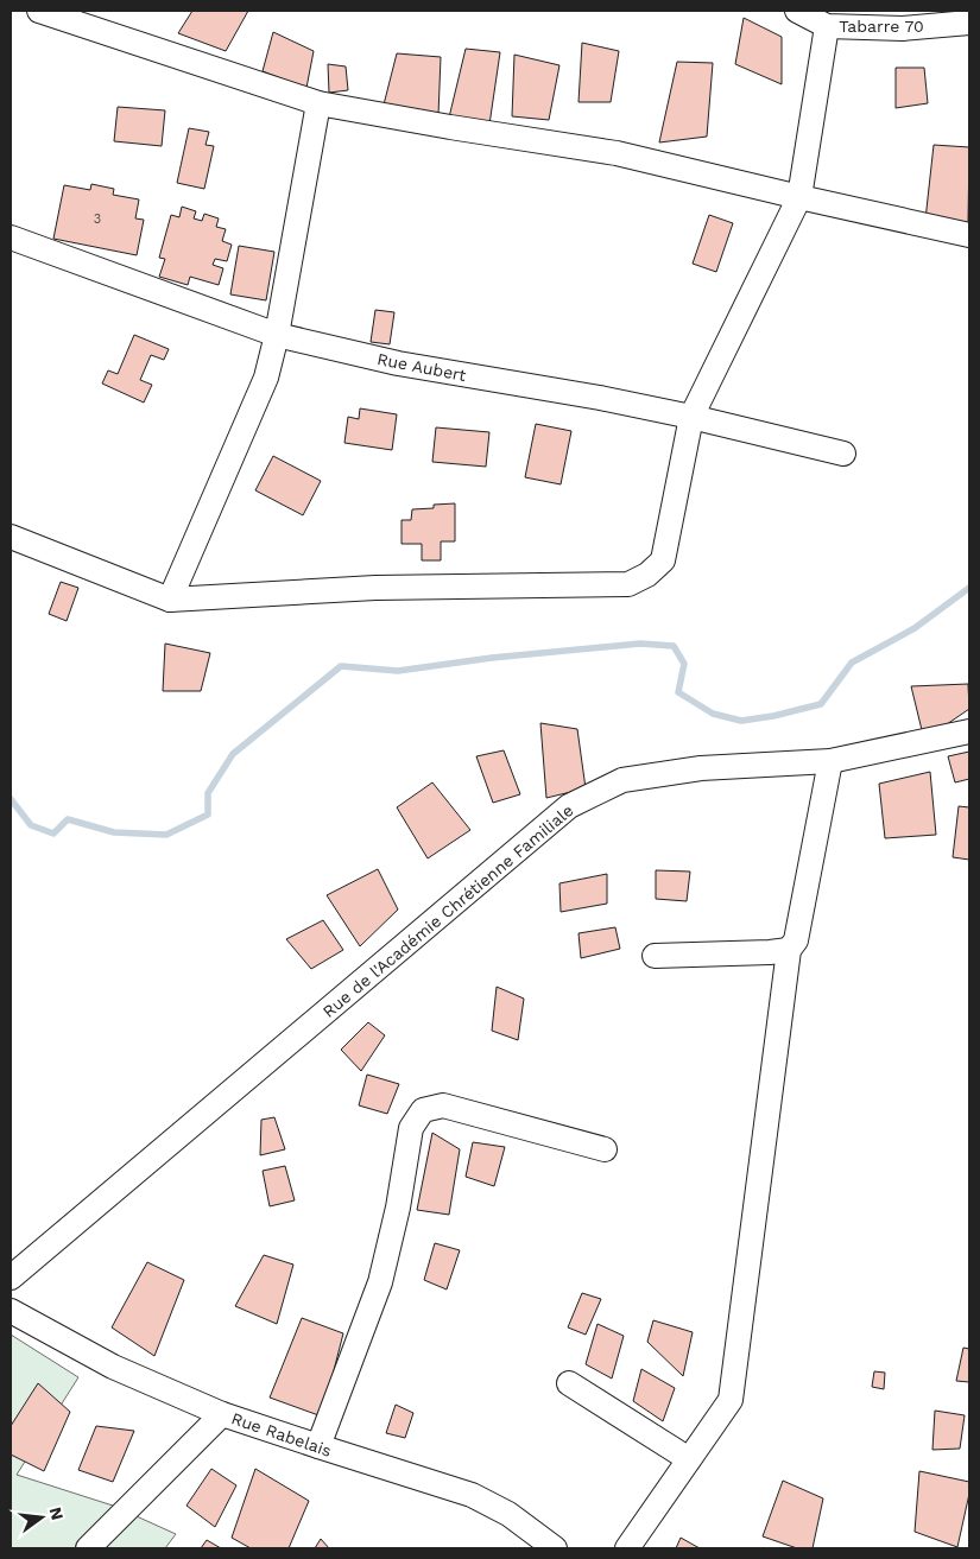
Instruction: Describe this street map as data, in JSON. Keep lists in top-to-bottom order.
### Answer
{
  "streets": {
    "street": [
      "Tabarre 70",
      "Rue Aubert",
      "Rue de l'Académie Chrétienne Familiale",
      "Rue Rabelais"
    ]
  },
  "house_numbers": ["3"],
  "north": "right"
}
